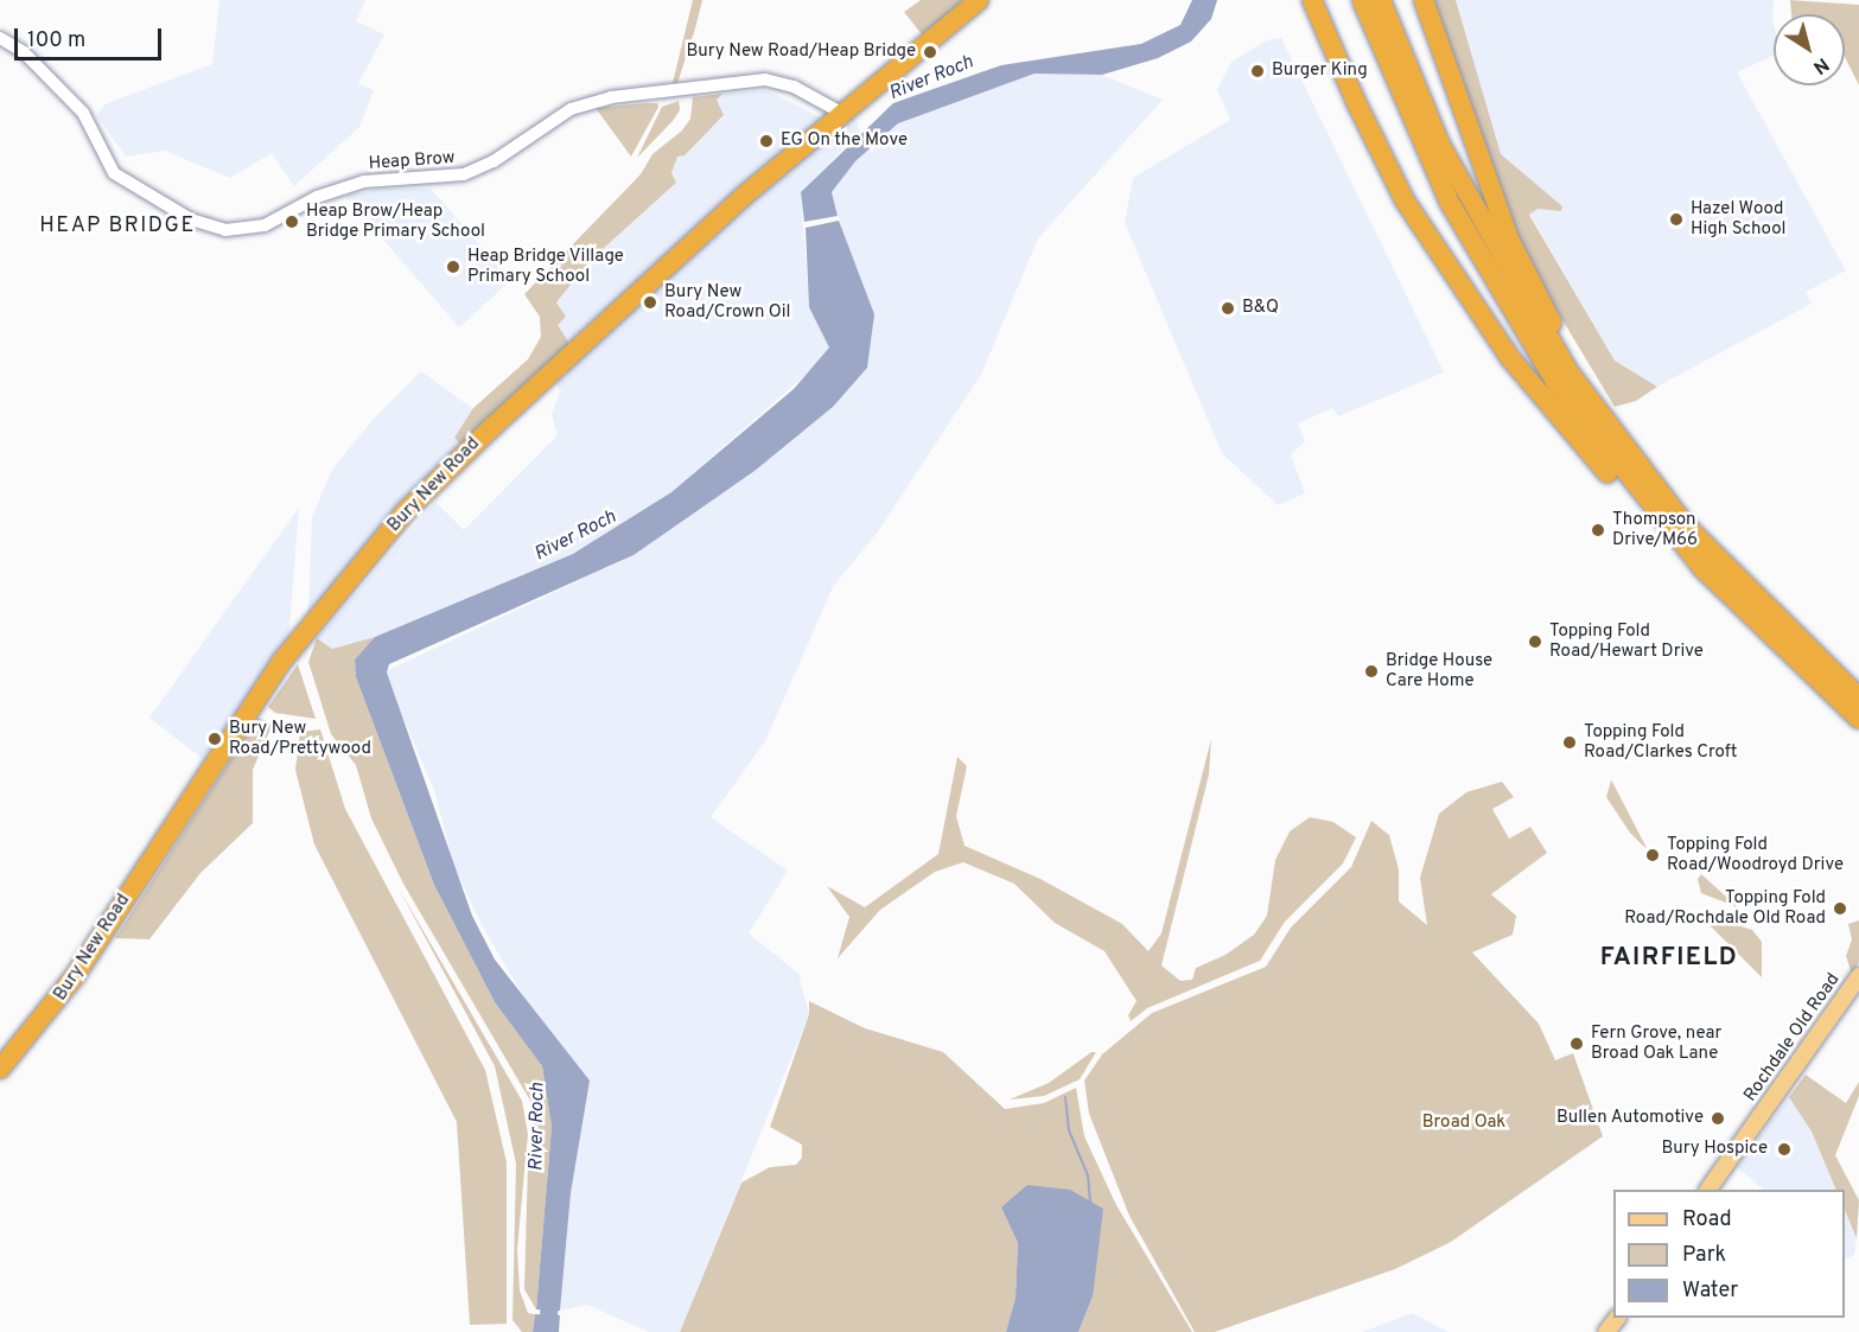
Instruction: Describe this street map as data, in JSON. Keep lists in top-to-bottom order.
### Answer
{
  "streets": {
    "highway": ["Bury New Road"],
    "main road": ["Rochdale Old Road"],
    "street": ["Heap Brow"]
  },
  "crossings": [
    ["Heap Brow", "Bury New Road"]
  ],
  "districts": ["HEAP BRIDGE", "FAIRFIELD"],
  "water": ["River Roch"],
  "parks": ["Broad Oak"],
  "places": [
    "Bury New Road/Heap Bridge",
    "Burger King",
    "EG On the Move",
    "Hazel Wood High School",
    "Heap Brow/Heap Bridge Primary School",
    "Heap Bridge Village Primary School",
    "Bury New Road/Crown Oil",
    "B&Q",
    "Thompson Drive/M66",
    "Topping Fold Road/Hewart Drive",
    "Bridge House Care Home",
    "Bury New Road/Prettywood",
    "Topping Fold Road/Clarkes Croft",
    "Topping Fold Road/Woodroyd Drive",
    "Topping Fold Road/Rochdale Old Road",
    "Fern Grove, near Broad Oak Lane",
    "Bullen Automotive",
    "Bury Hospice"
  ],
  "legend": ["Road", "Park", "Water"],
  "scale_bar": "100 m",
  "north": "bottom right"
}
